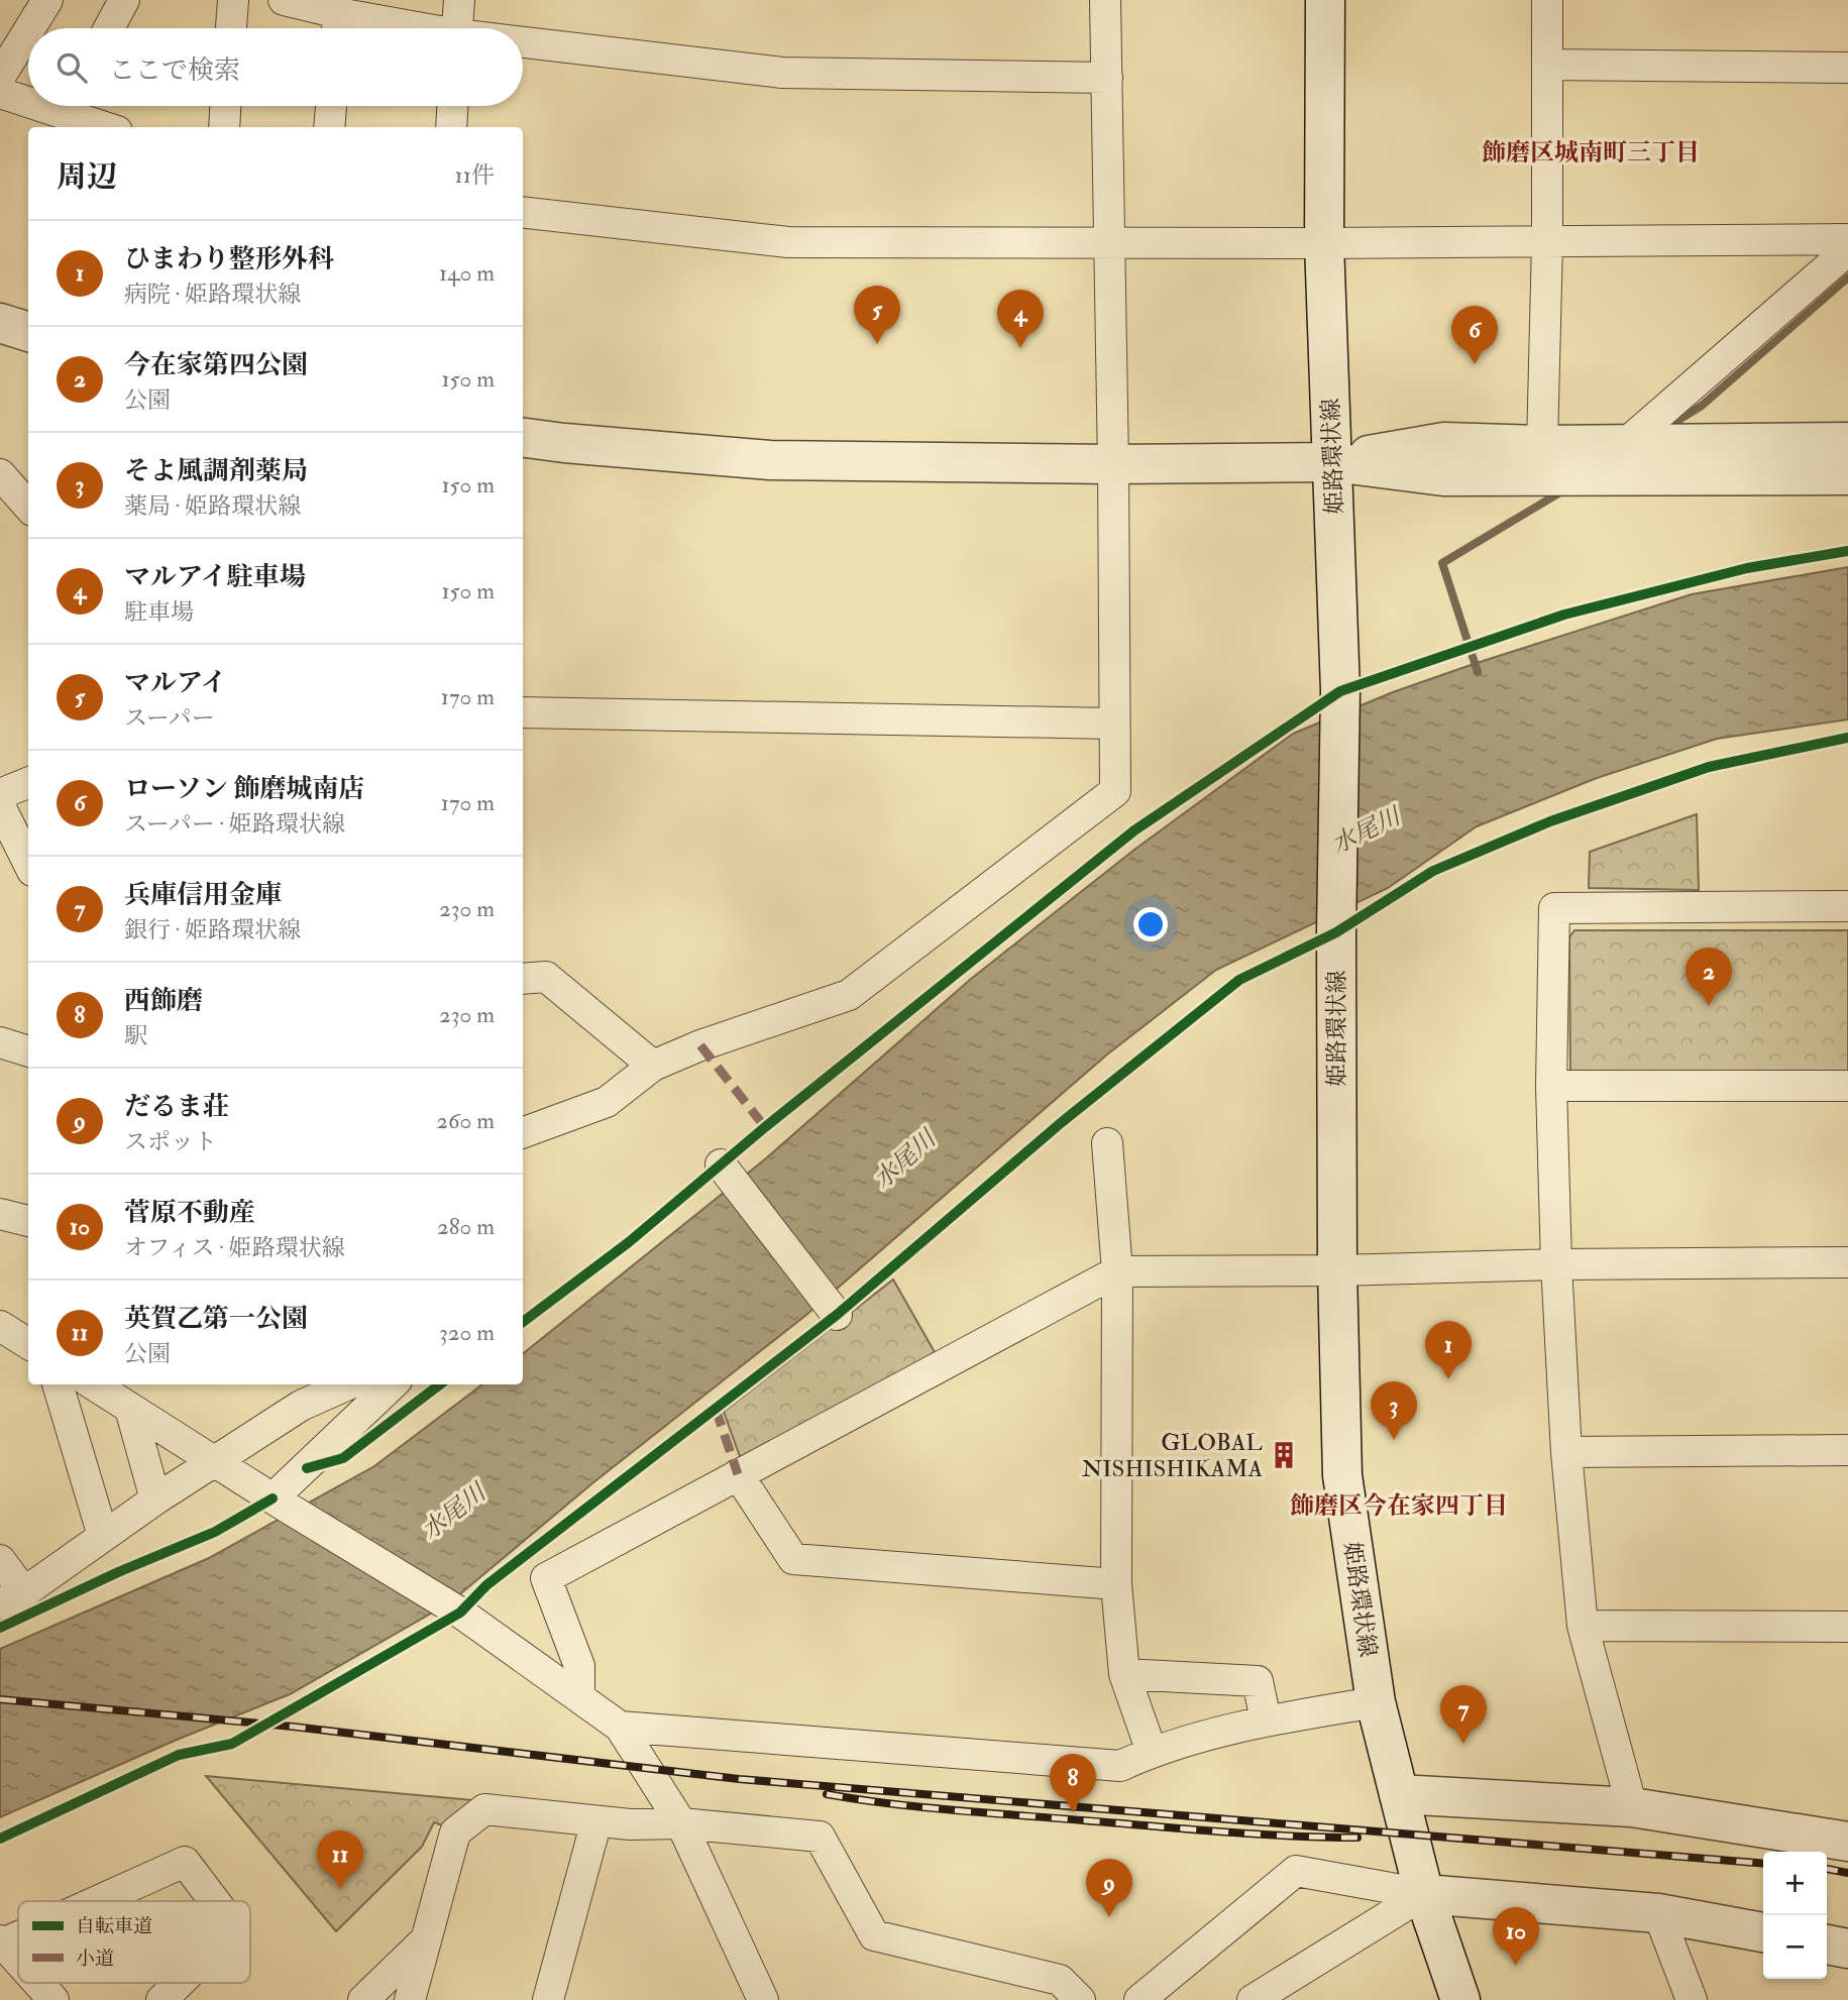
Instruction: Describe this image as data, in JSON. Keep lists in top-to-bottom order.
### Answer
{
  "streets": {
    "street": ["姫路環状線"]
  },
  "districts": ["飾磨区城南町三丁目", "飾磨区今在家四丁目"],
  "water": ["水尾川"],
  "places": {
    "building": ["GLOBAL NISHISHIKAMA"]
  },
  "legend": ["自転車道", "小道"],
  "page": {
    "search": "ここで検索",
    "heading": ["周辺", "11件"],
    "list": [
      {
        "mark": "1",
        "name": "ひまわり整形外科",
        "note": "病院 · 姫路環状線",
        "value": "140 m"
      },
      {
        "mark": "2",
        "name": "今在家第四公園",
        "note": "公園",
        "value": "150 m"
      },
      {
        "mark": "3",
        "name": "そよ風調剤薬局",
        "note": "薬局 · 姫路環状線",
        "value": "150 m"
      },
      {
        "mark": "4",
        "name": "マルアイ駐車場",
        "note": "駐車場",
        "value": "150 m"
      },
      {
        "mark": "5",
        "name": "マルアイ",
        "note": "スーパー",
        "value": "170 m"
      },
      {
        "mark": "6",
        "name": "ローソン 飾磨城南店",
        "note": "スーパー · 姫路環状線",
        "value": "170 m"
      },
      {
        "mark": "7",
        "name": "兵庫信用金庫",
        "note": "銀行 · 姫路環状線",
        "value": "230 m"
      },
      {
        "mark": "8",
        "name": "西飾磨",
        "note": "駅",
        "value": "230 m"
      },
      {
        "mark": "9",
        "name": "だるま荘",
        "note": "スポット",
        "value": "260 m"
      },
      {
        "mark": "10",
        "name": "菅原不動産",
        "note": "オフィス · 姫路環状線",
        "value": "280 m"
      },
      {
        "mark": "11",
        "name": "英賀乙第一公園",
        "note": "公園",
        "value": "320 m"
      }
    ],
    "pins": [
      "5",
      "4",
      "6",
      "2",
      "1",
      "3",
      "7",
      "8",
      "11",
      "9",
      "10"
    ],
    "map_buttons": ["+", "−"]
  }
}
